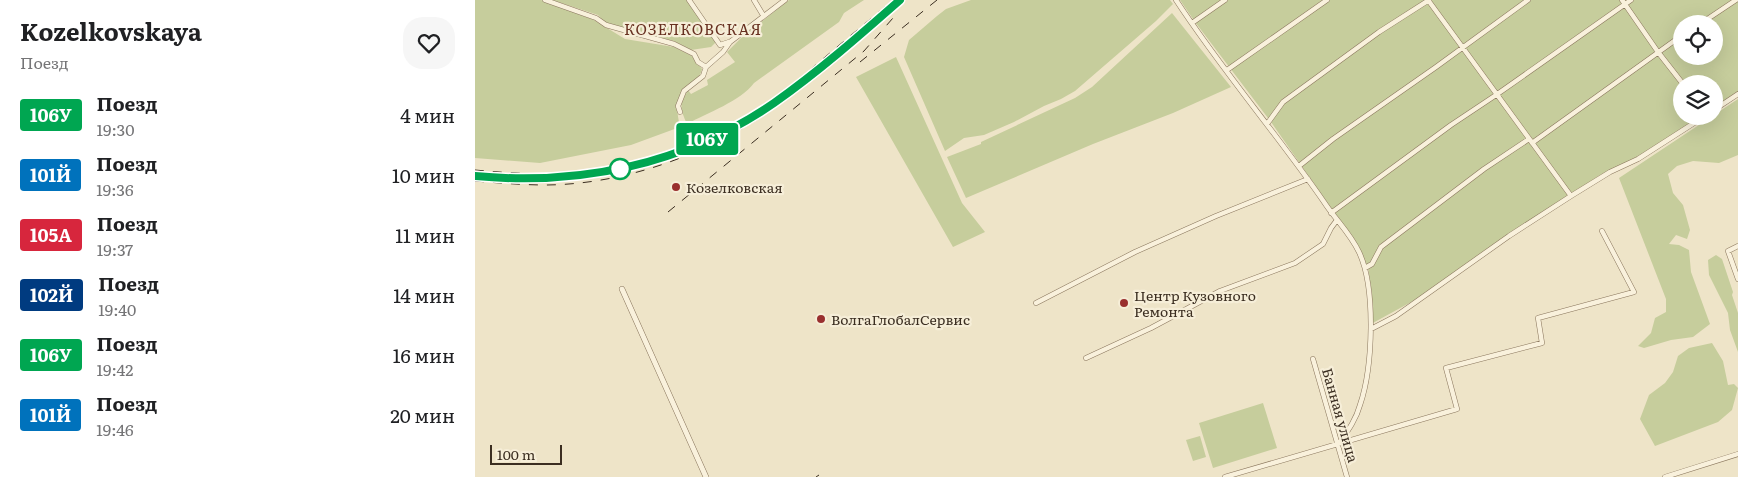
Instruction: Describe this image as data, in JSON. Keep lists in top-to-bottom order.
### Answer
{
  "streets": {
    "street": ["Банная улица"]
  },
  "districts": ["КОЗЕЛКОВСКАЯ"],
  "places": ["Козелковская", "Центр Кузовного Ремонта", "ВолгаГлобалСервис"],
  "scale_bar": "100 m",
  "page": {
    "heading": ["Kozelkovskaya", "Поезд"],
    "on_map": "106У",
    "list": [
      {
        "mark": "106У",
        "name": "Поезд",
        "note": "19:30",
        "value": "4 мин"
      },
      {
        "mark": "101Й",
        "name": "Поезд",
        "note": "19:36",
        "value": "10 мин"
      },
      {
        "mark": "105А",
        "name": "Поезд",
        "note": "19:37",
        "value": "11 мин"
      },
      {
        "mark": "102Й",
        "name": "Поезд",
        "note": "19:40",
        "value": "14 мин"
      },
      {
        "mark": "106У",
        "name": "Поезд",
        "note": "19:42",
        "value": "16 мин"
      },
      {
        "mark": "101Й",
        "name": "Поезд",
        "note": "19:46",
        "value": "20 мин"
      }
    ],
    "scale": "100 m"
  }
}
